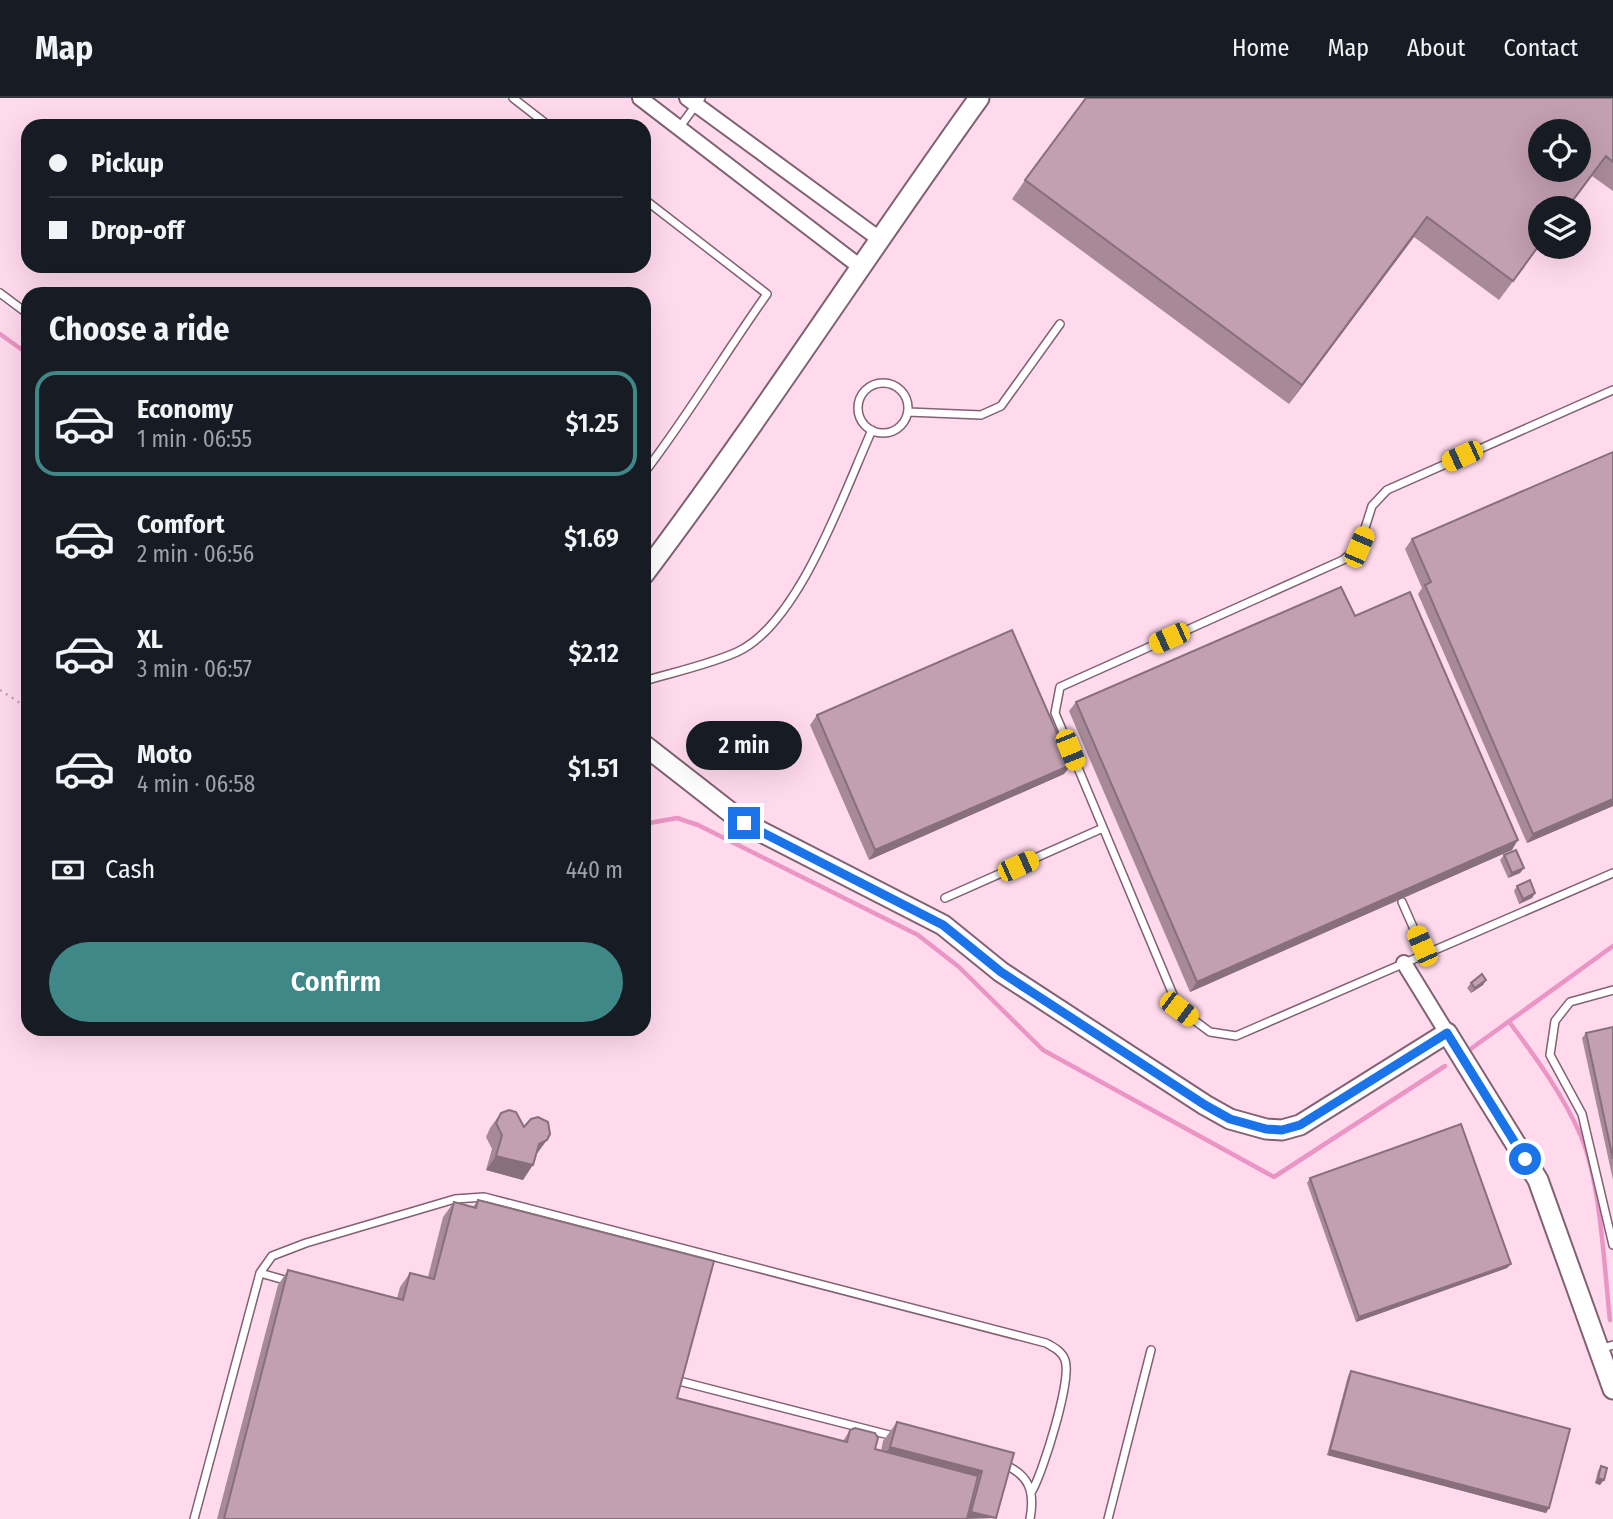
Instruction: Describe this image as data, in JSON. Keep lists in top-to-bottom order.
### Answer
{
  "page": {
    "header": "Map",
    "nav": [
      "Home",
      "Map",
      "About",
      "Contact"
    ],
    "banner": ["Pickup", "Drop-off"],
    "heading": "Choose a ride",
    "list": [
      {
        "name": "Economy",
        "note": "1 min · 06:55",
        "value": "$1.25"
      },
      {
        "name": "Comfort",
        "note": "2 min · 06:56",
        "value": "$1.69"
      },
      {
        "name": "XL",
        "note": "3 min · 06:57",
        "value": "$2.12"
      },
      {
        "name": "Moto",
        "note": "4 min · 06:58",
        "value": "$1.51"
      }
    ],
    "bubble": "2 min",
    "pay": ["Cash", "440 m"],
    "buttons": "Confirm"
  }
}
